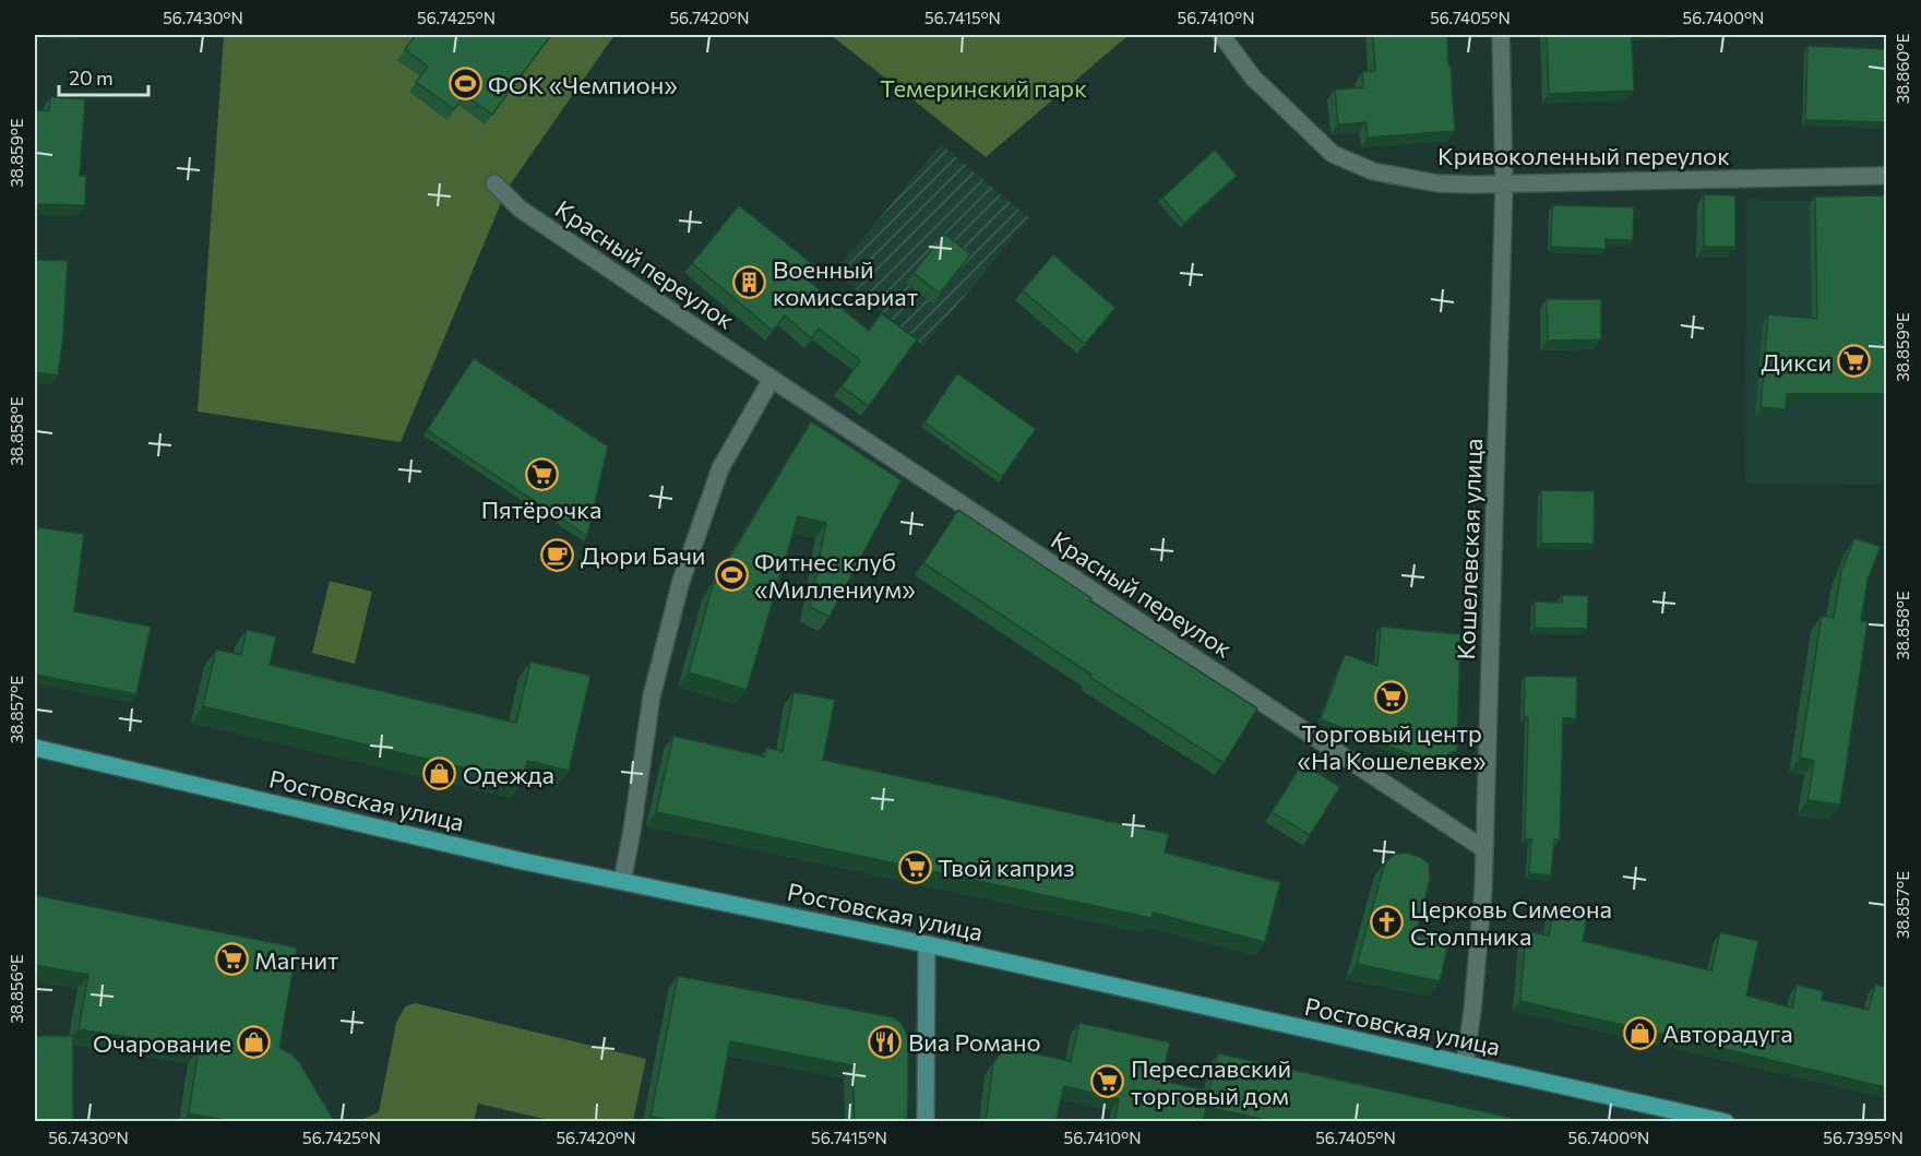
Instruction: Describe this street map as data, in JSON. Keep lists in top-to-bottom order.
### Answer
{
  "streets": {
    "main road": ["Ростовская улица"],
    "street": ["Кривоколенный переулок", "Красный переулок", "Кошелевская улица"]
  },
  "crossings": [
    ["Кривоколенный переулок", "Кошелевская улица"],
    ["Красный переулок", "Кошелевская улица"],
    ["Кошелевская улица", "Ростовская улица"]
  ],
  "parks": ["Темеринский парк"],
  "places": {
    "sports": ["ФОК «Чемпион»", "Фитнес клуб «Миллениум»"],
    "building": ["Военный комиссариат"],
    "supermarket": [
      "Дикси",
      "Пятёрочка",
      "Торговый центр «На Кошелевке»",
      "Твой каприз",
      "Магнит",
      "Переславский торговый дом"
    ],
    "cafe": ["Дюри Бачи"],
    "shop": ["Одежда", "Авторадуга", "Очарование"],
    "church": ["Церковь Симеона Столпника"],
    "restaurant": ["Виа Романо"]
  },
  "scale_bar": "20 m",
  "coordinates": [
    "56.7430°N",
    "56.7425°N",
    "56.7420°N",
    "56.7415°N",
    "56.7410°N",
    "56.7405°N",
    "56.7400°N",
    "38.860°E",
    "38.859°E",
    "38.858°E",
    "38.857°E",
    "38.856°E",
    "56.7395°N"
  ]
}
